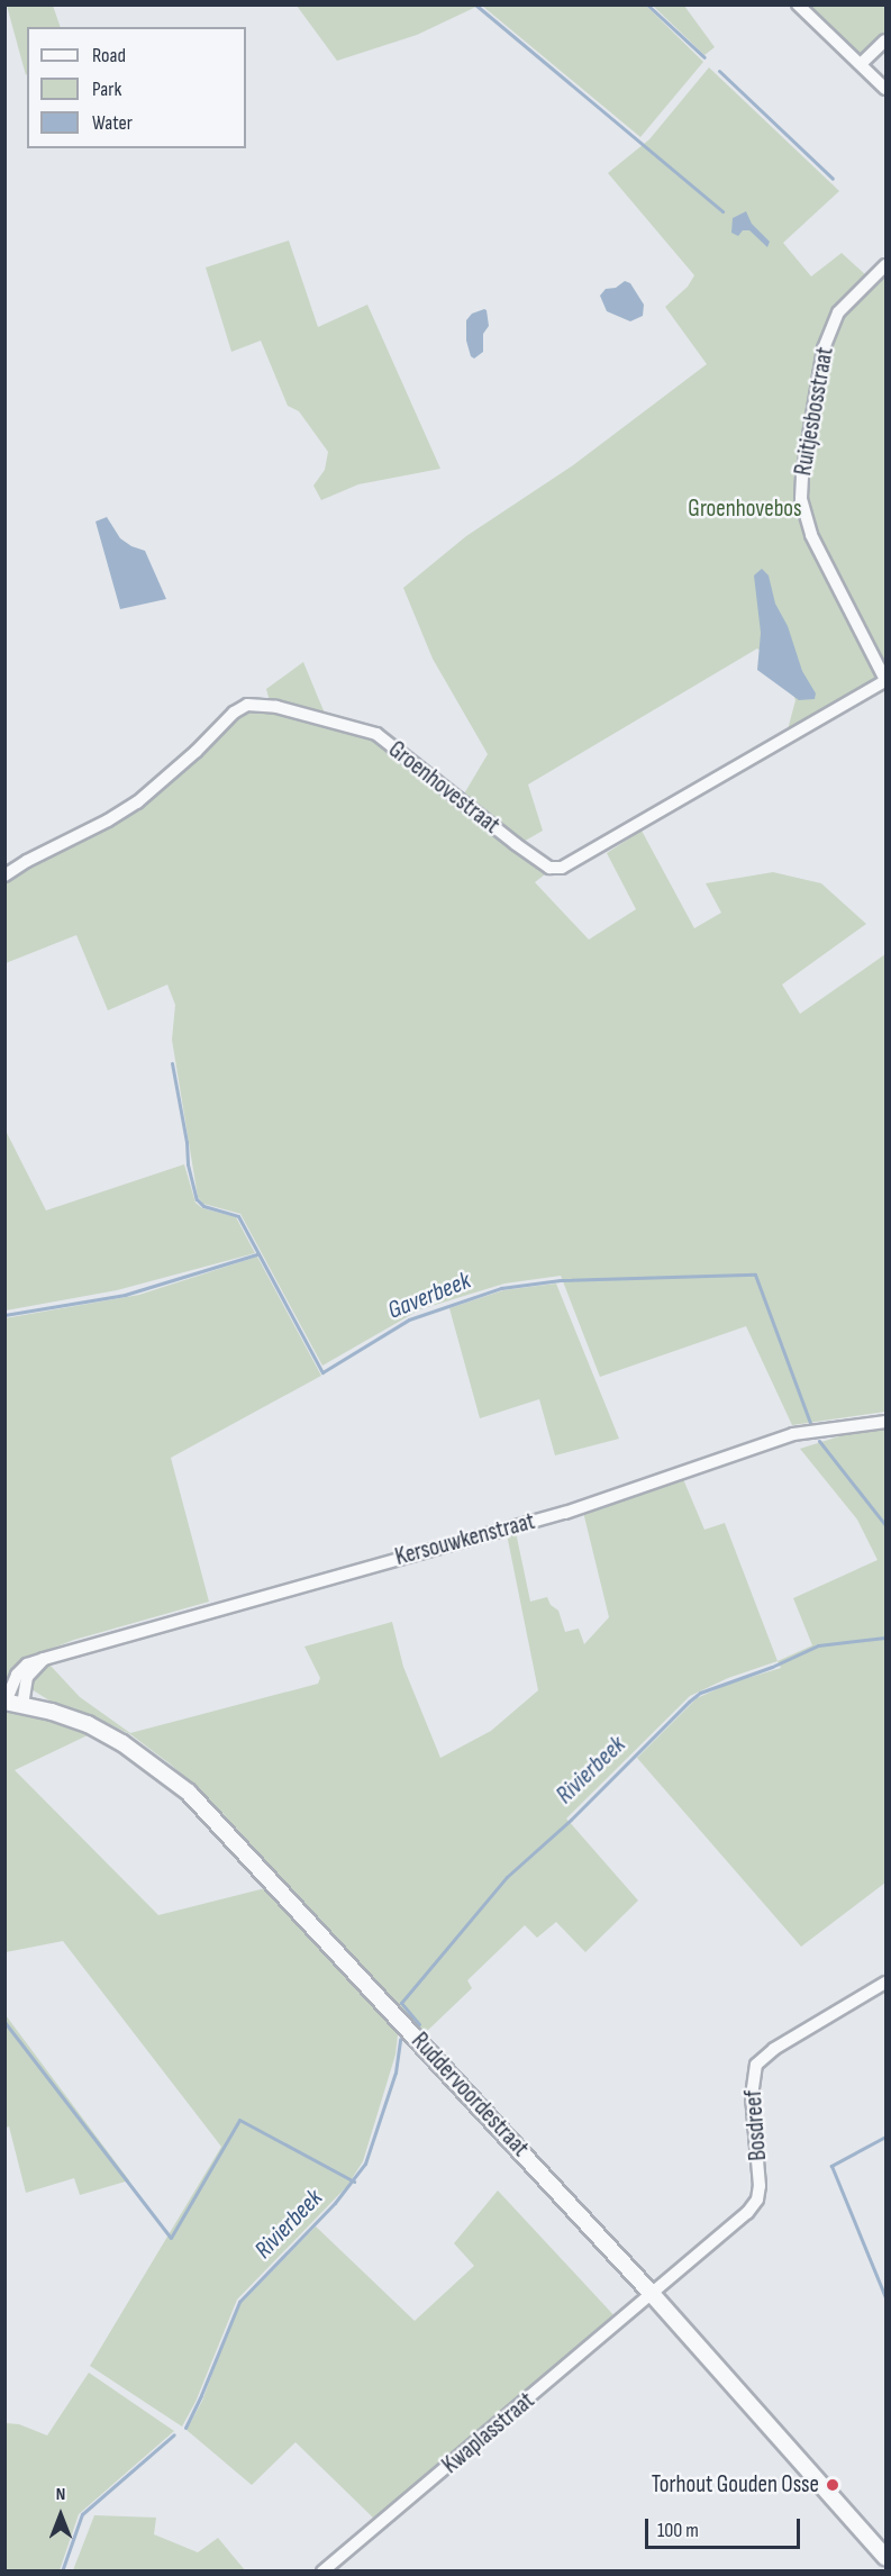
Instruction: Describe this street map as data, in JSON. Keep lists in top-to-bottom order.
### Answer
{
  "streets": {
    "street": [
      "Ruitjesbosstraat",
      "Groenhovestraat",
      "Kersouwkenstraat",
      "Ruddervoordestraat",
      "Bosdreef",
      "Kwaplasstraat"
    ]
  },
  "crossings": [
    ["Ruitjesbosstraat", "Groenhovestraat"],
    ["Kersouwkenstraat", "Ruddervoordestraat"],
    ["Ruddervoordestraat", "Bosdreef"],
    ["Ruddervoordestraat", "Kwaplasstraat"],
    ["Bosdreef", "Kwaplasstraat"]
  ],
  "water": ["Gaverbeek", "Rivierbeek"],
  "parks": ["Groenhovebos"],
  "places": ["Torhout Gouden Osse"],
  "legend": ["Road", "Park", "Water"],
  "scale_bar": "100 m",
  "north": "top"
}
